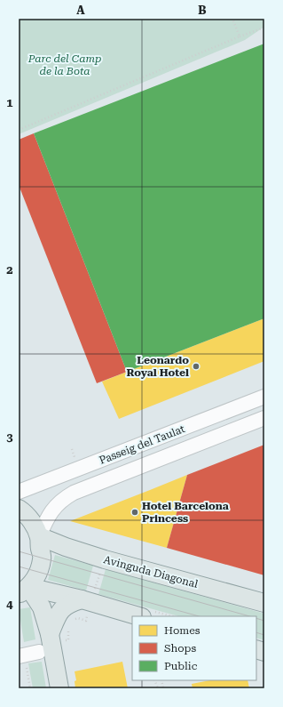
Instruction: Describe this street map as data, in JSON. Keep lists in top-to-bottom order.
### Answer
{
  "streets": {
    "main road": ["Avinguda Diagonal"],
    "street": ["Passeig del Taulat"]
  },
  "crossings": [
    ["Passeig del Taulat", "Avinguda Diagonal"]
  ],
  "parks": ["Parc del Camp de la Bota"],
  "places": ["Leonardo Royal Hotel", "Hotel Barcelona Princess"],
  "legend": ["Homes", "Shops", "Public"],
  "grid": {
    "columns": ["A", "B"],
    "rows": [
      "1",
      "2",
      "3",
      "4"
    ]
  }
}
